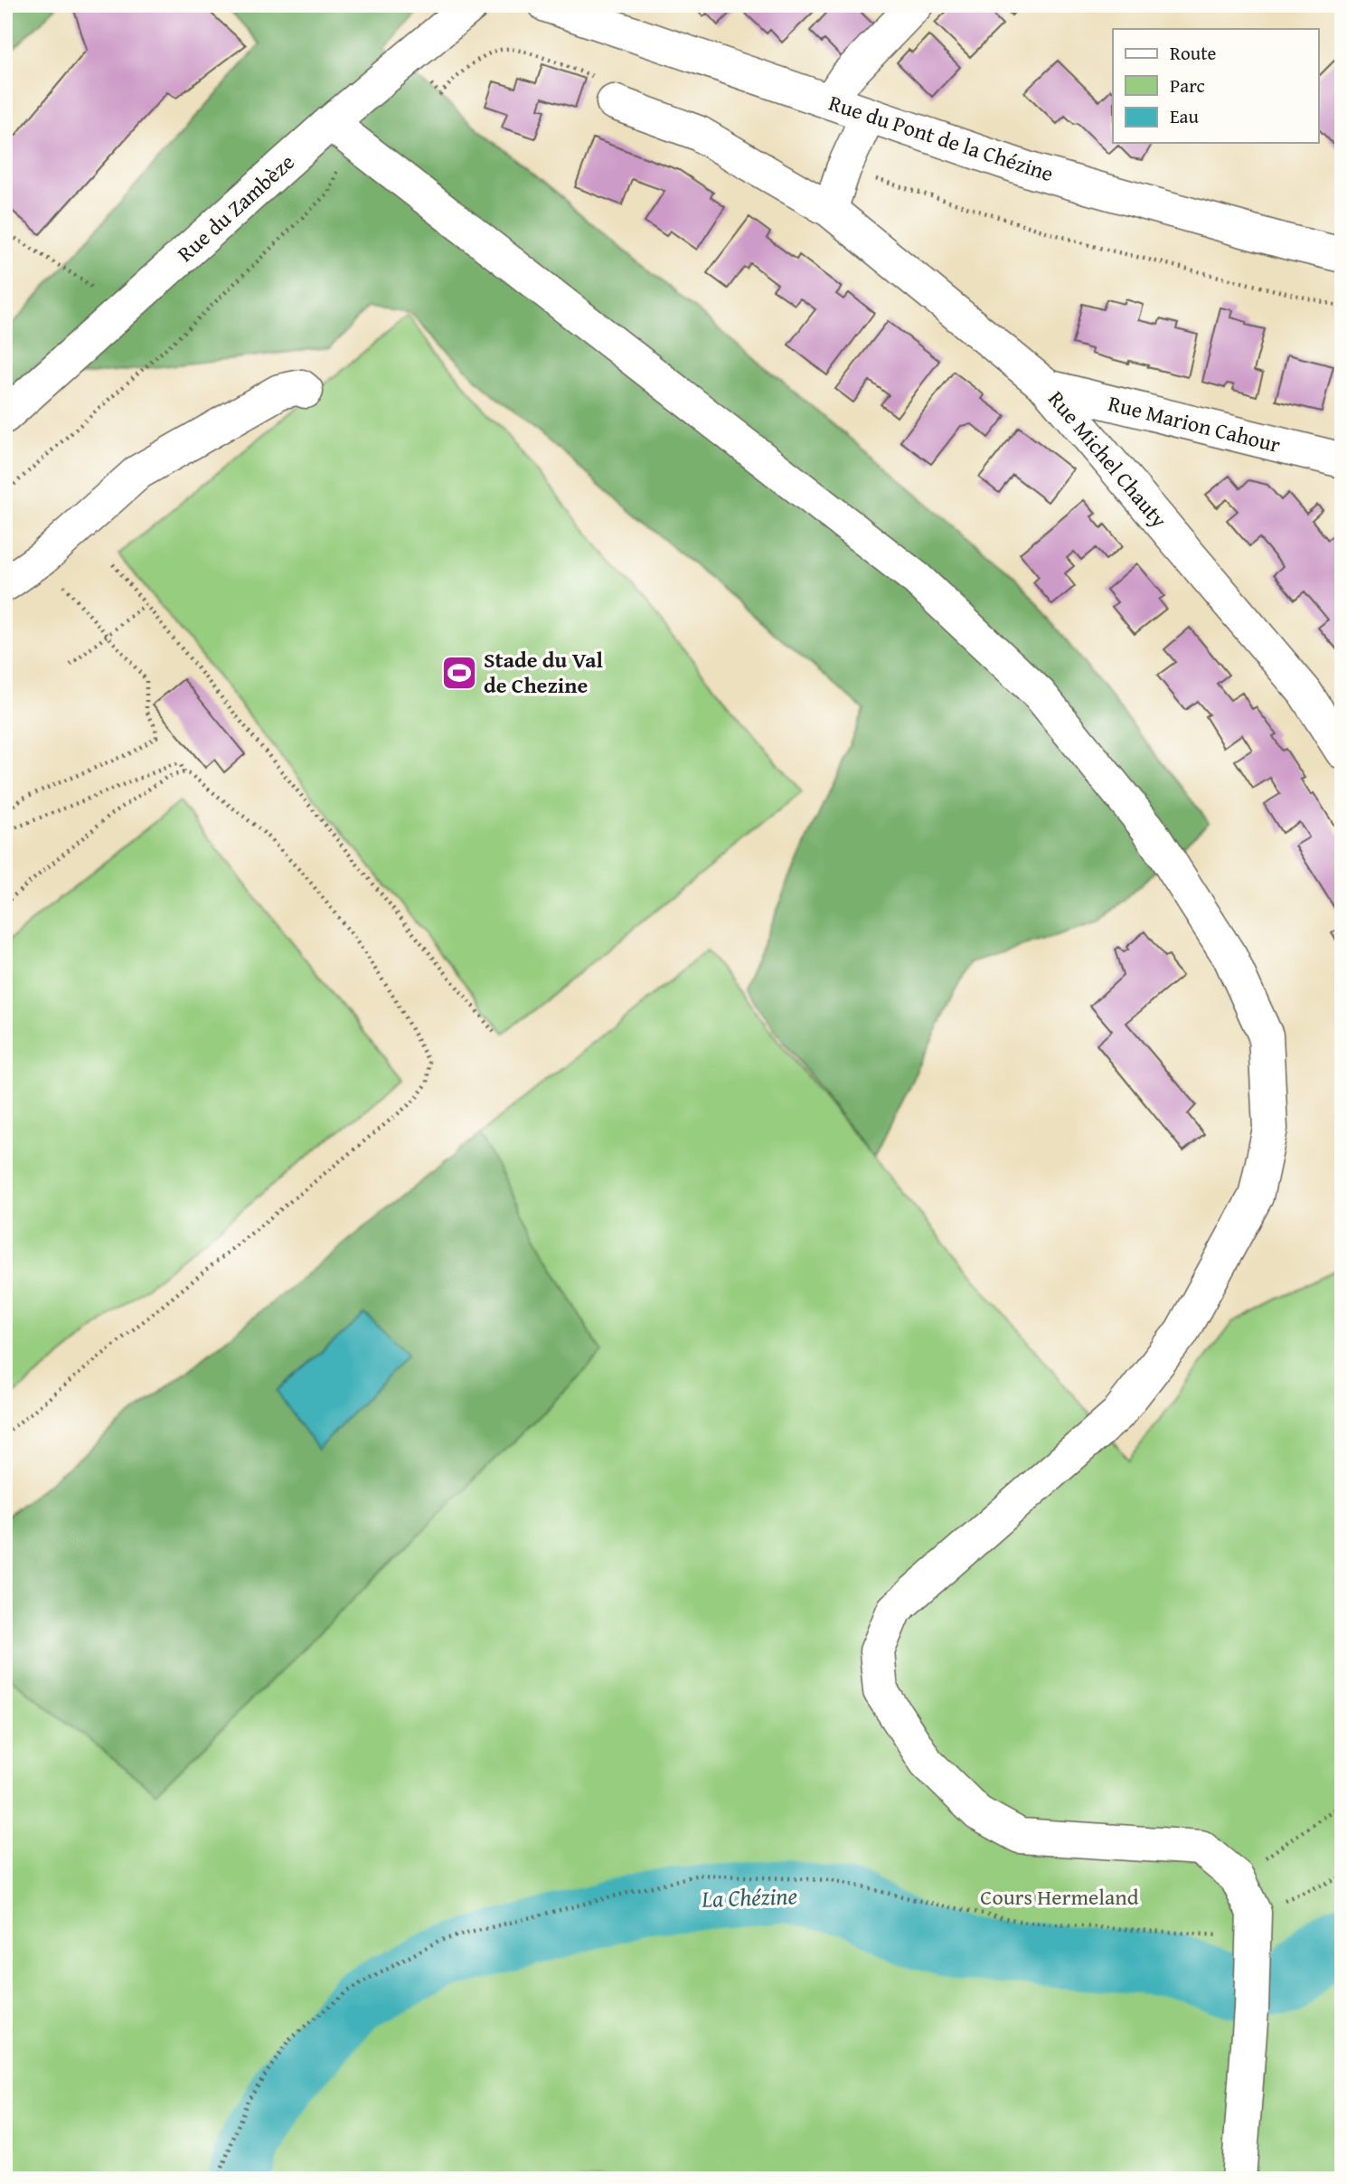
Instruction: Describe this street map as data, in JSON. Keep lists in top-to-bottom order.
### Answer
{
  "streets": {
    "street": [
      "Rue du Pont de la Chézine",
      "Rue du Zambèze",
      "Rue Marion Cahour",
      "Rue Michel Chauty"
    ]
  },
  "crossings": [
    ["Rue Marion Cahour", "Rue Michel Chauty"]
  ],
  "water": ["La Chézine"],
  "parks": ["Cours Hermeland"],
  "places": {
    "sports": ["Stade du Val de Chezine"]
  },
  "legend": ["Route", "Parc", "Eau"]
}
